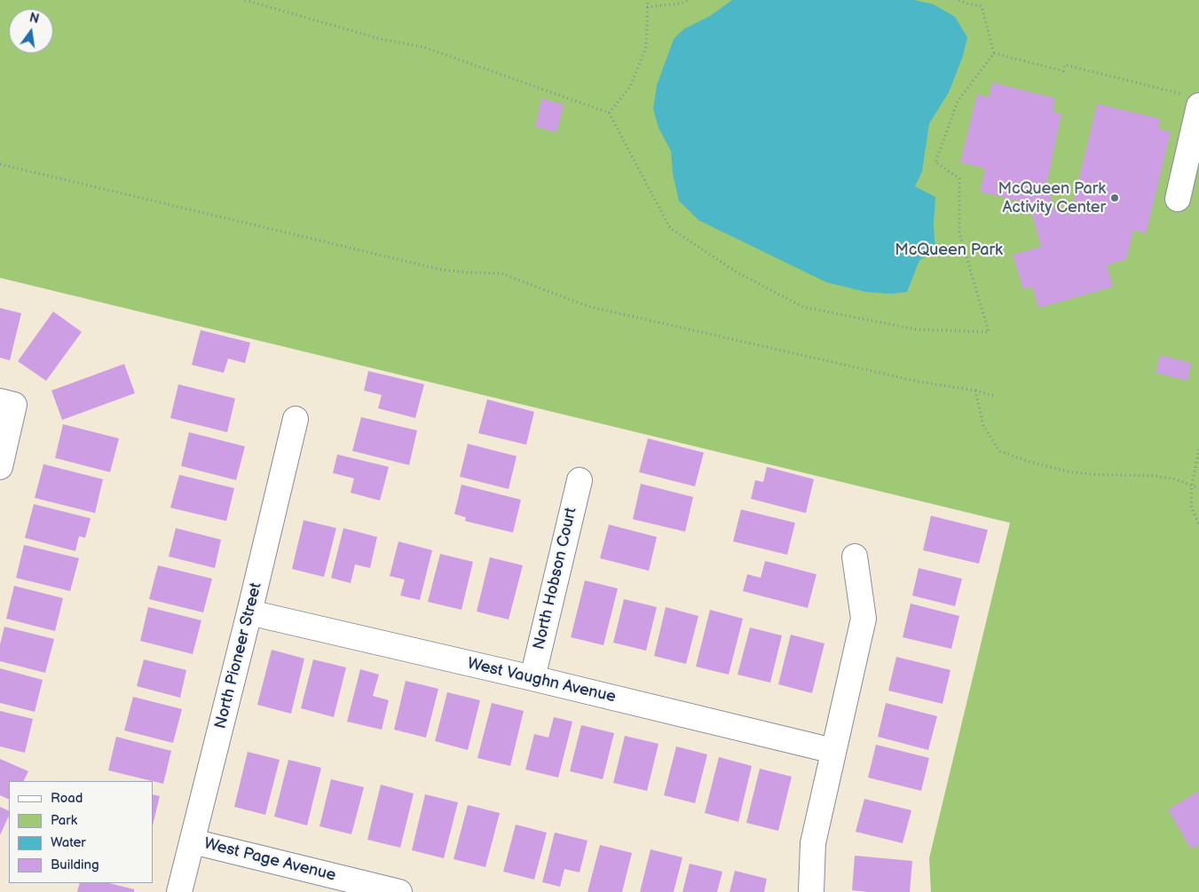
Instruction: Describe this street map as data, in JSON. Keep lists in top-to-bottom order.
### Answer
{
  "streets": {
    "street": [
      "North Hobson Court",
      "North Pioneer Street",
      "West Vaughn Avenue",
      "West Page Avenue"
    ]
  },
  "crossings": [
    ["North Hobson Court", "West Vaughn Avenue"],
    ["North Pioneer Street", "West Vaughn Avenue"],
    ["North Pioneer Street", "West Page Avenue"]
  ],
  "parks": ["McQueen Park"],
  "places": ["McQueen Park Activity Center"],
  "legend": [
    "Road",
    "Park",
    "Water",
    "Building"
  ],
  "north": "top"
}
